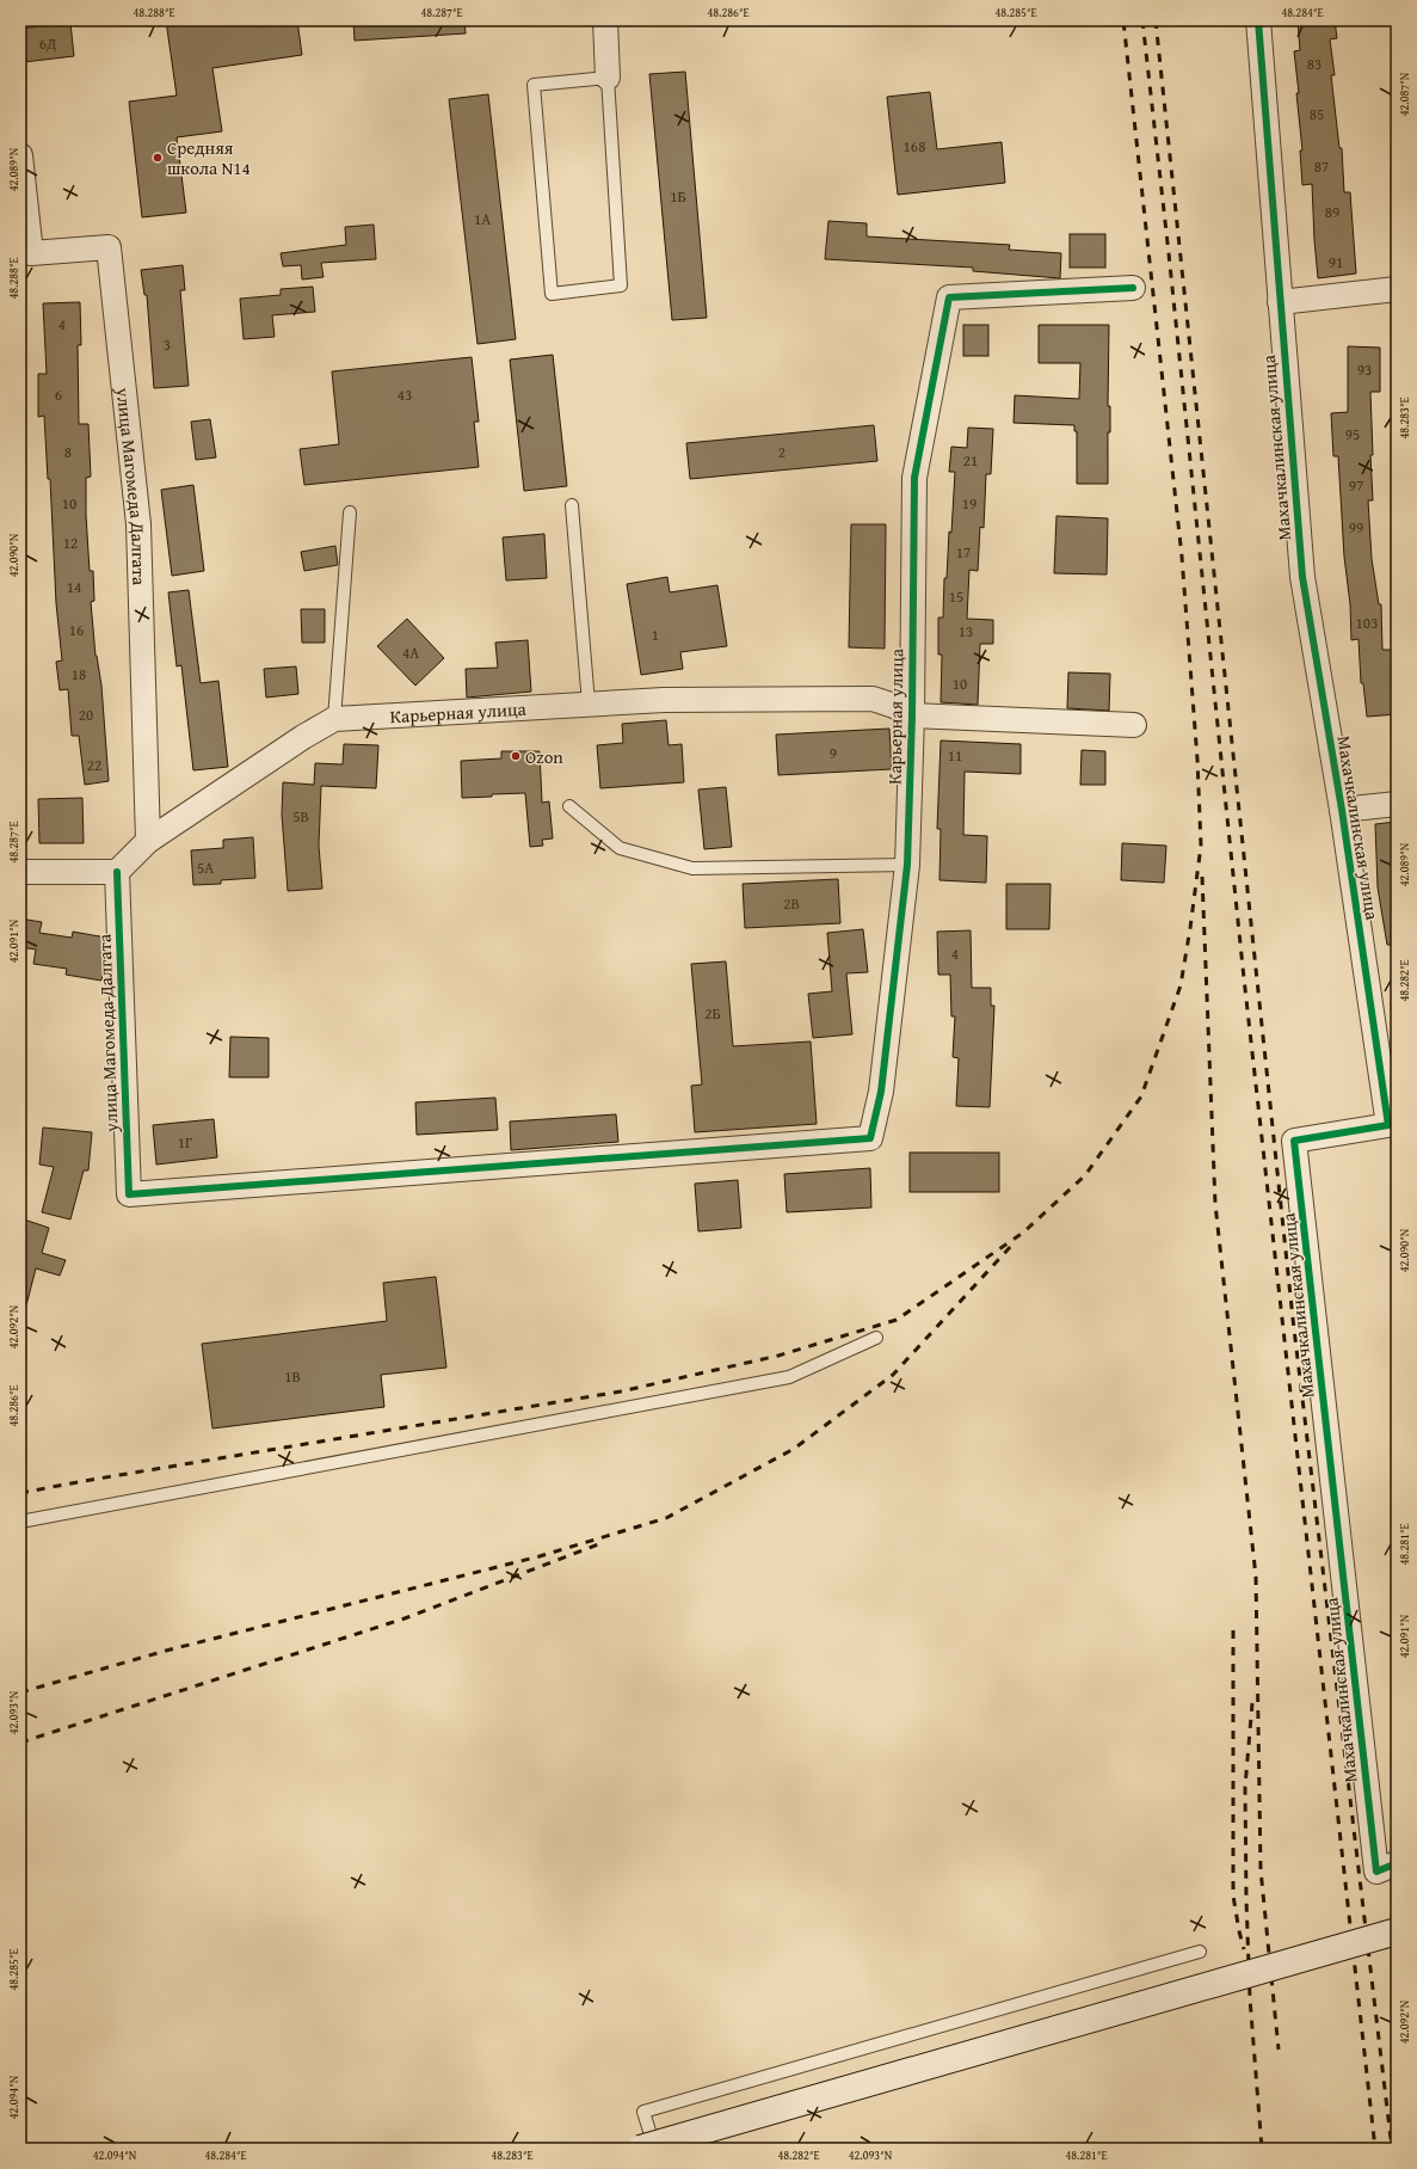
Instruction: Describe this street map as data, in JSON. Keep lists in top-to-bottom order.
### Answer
{
  "streets": {
    "street": ["Махачкалинская улица", "улица Магомеда Далгата", "Карьерная улица"]
  },
  "crossings": [
    ["улица Магомеда Далгата", "Карьерная улица"]
  ],
  "places": ["Средняя школа N14", "Ozon"],
  "house_numbers": [
    "6Д",
    "83",
    "85",
    "168",
    "87",
    "1Б",
    "89",
    "1А",
    "91",
    "4",
    "3",
    "93",
    "6",
    "43",
    "95",
    "8",
    "2",
    "21",
    "97",
    "10",
    "19",
    "99",
    "12",
    "17",
    "14",
    "15",
    "103",
    "16",
    "13",
    "1",
    "4А",
    "18",
    "10",
    "20",
    "9",
    "11",
    "22",
    "5В",
    "5А",
    "2В",
    "4",
    "2Б",
    "1Г",
    "1В"
  ],
  "coordinates": [
    "48.288°E",
    "48.287°E",
    "48.286°E",
    "48.285°E",
    "48.284°E",
    "42.087°N",
    "42.089°N",
    "48.283°E",
    "42.090°N",
    "42.091°N",
    "48.282°E",
    "42.092°N",
    "48.281°E",
    "42.093°N",
    "42.094°N"
  ]
}
